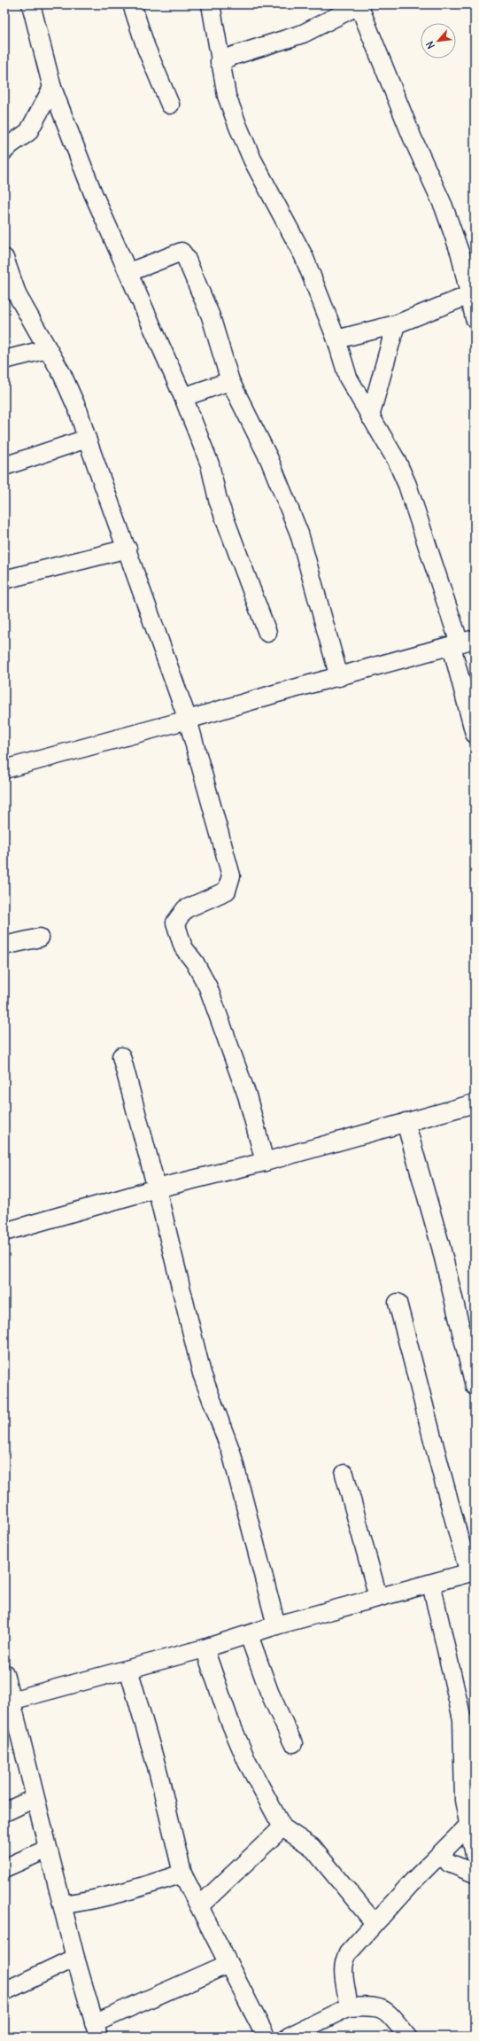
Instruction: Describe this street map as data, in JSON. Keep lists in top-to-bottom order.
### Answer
{
  "north": "bottom left"
}
